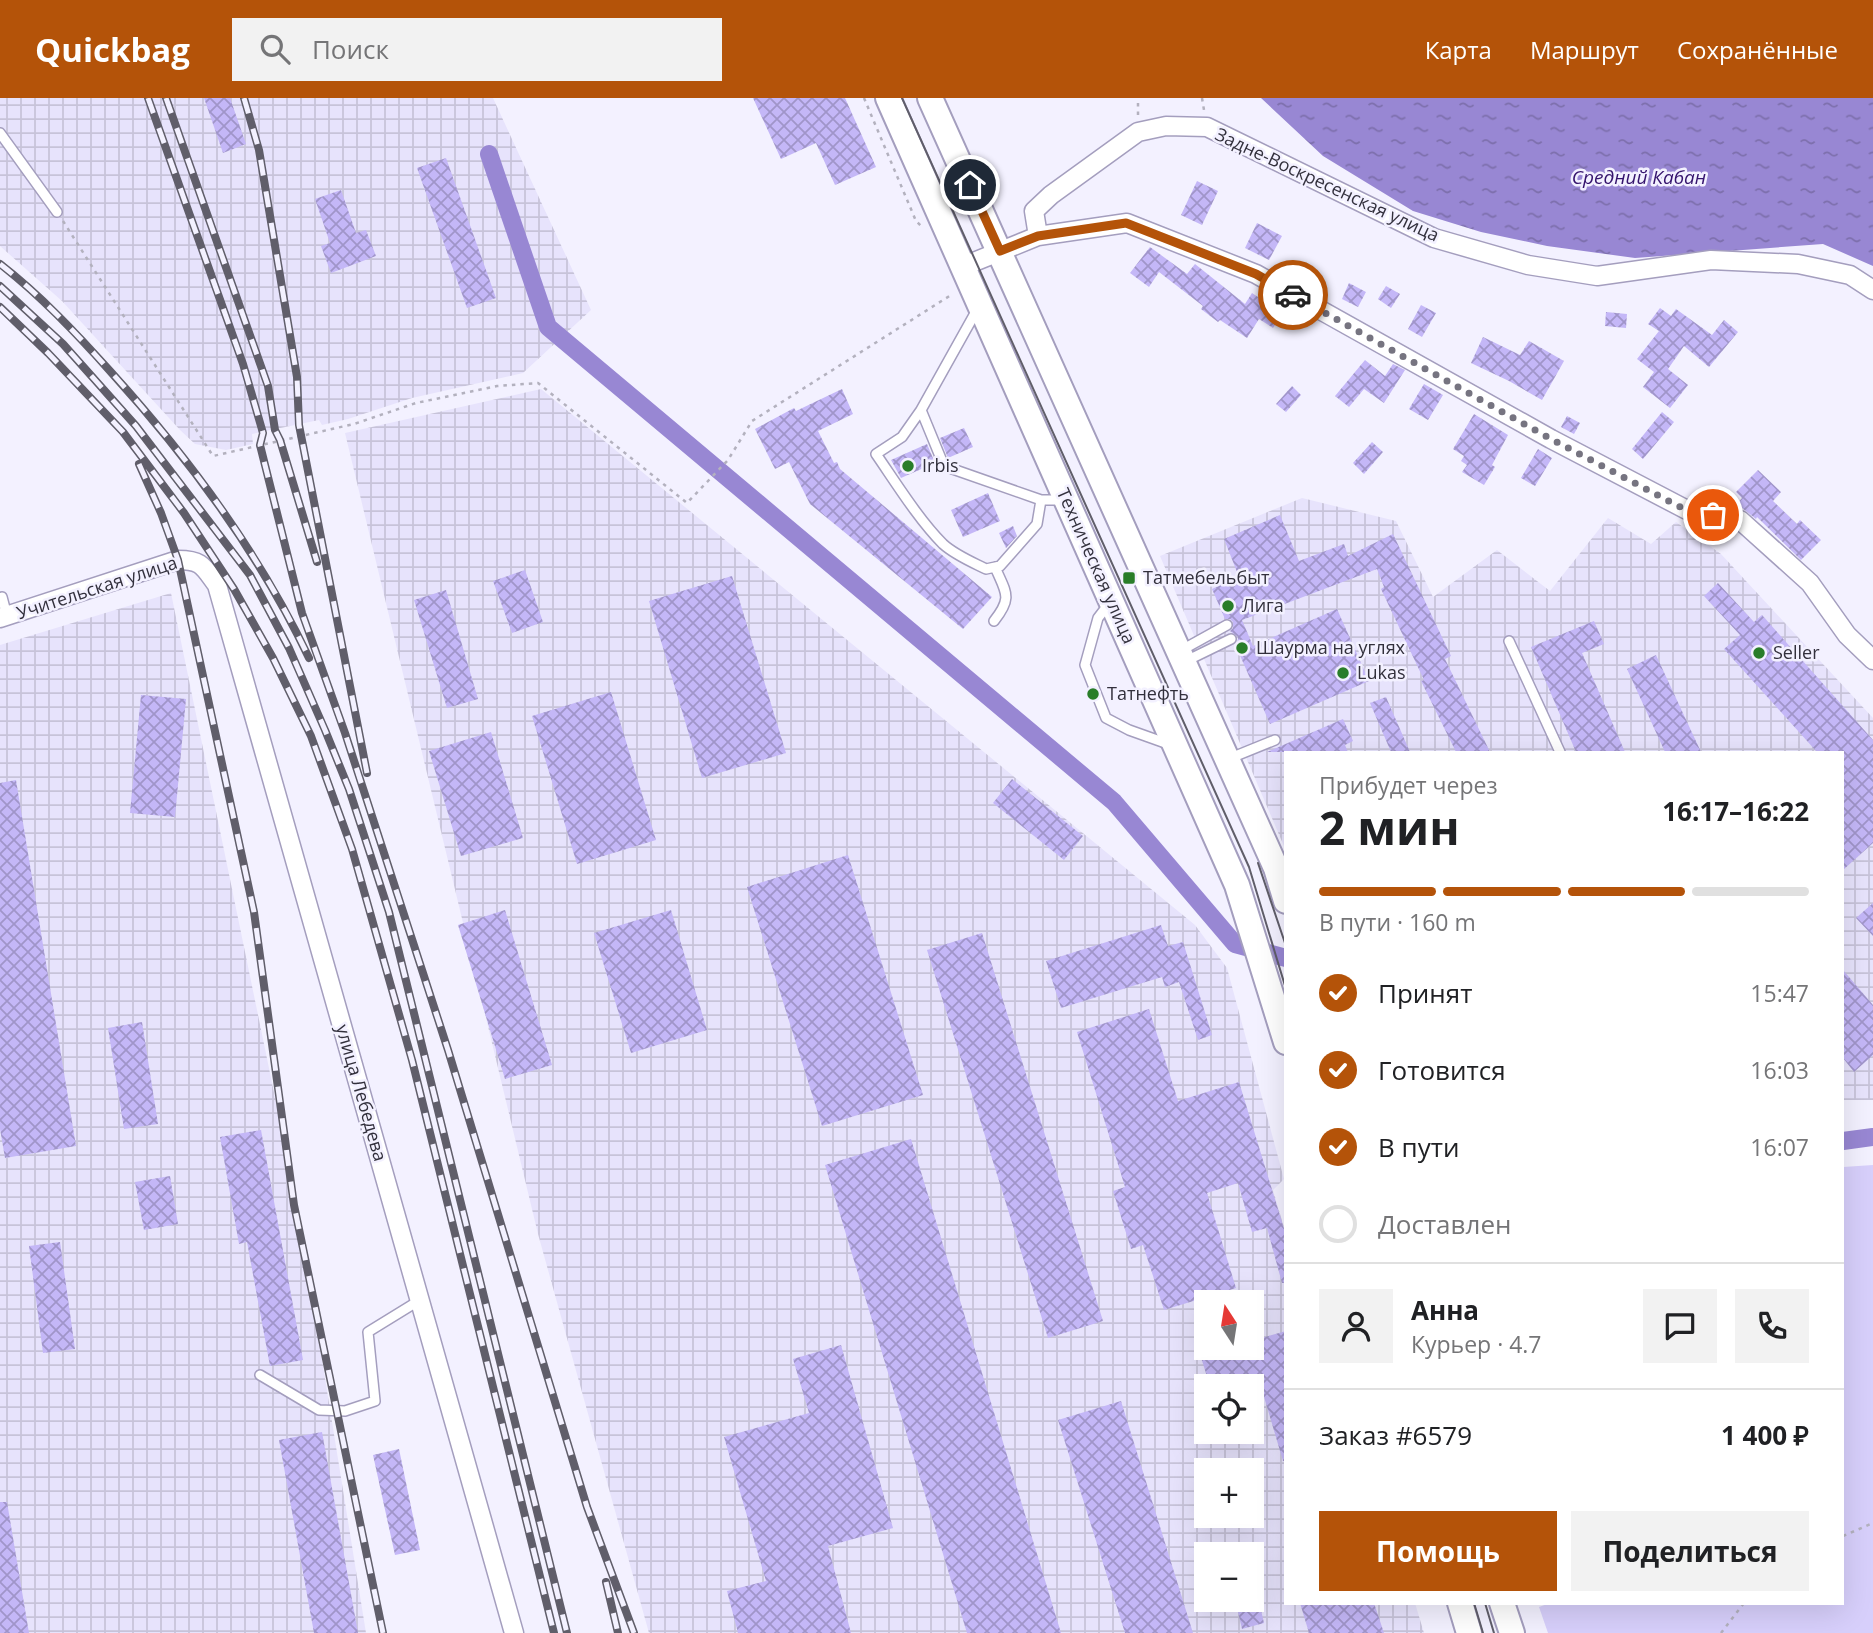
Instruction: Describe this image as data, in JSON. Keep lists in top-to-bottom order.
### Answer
{
  "streets": {
    "main road": ["Техническая улица"],
    "street": ["Задне-Воскресенская улица", "Учительская улица", "улица Лебедева"]
  },
  "crossings": [
    ["Учительская улица", "улица Лебедева"]
  ],
  "water": ["Средний Кабан"],
  "places": {
    "other": [
      "Irbis",
      "Лига",
      "Шаурма на углях",
      "Seller",
      "Lukas",
      "Татнефть"
    ],
    "transit": ["Татмебельбыт"]
  },
  "north": "top",
  "page": {
    "header": "Quickbag",
    "search": "Поиск",
    "nav": ["Карта", "Маршрут", "Сохранённые"],
    "heading": ["2 мин", "Прибудет через", "16:17–16:22"],
    "panel": [
      "Анна",
      "Курьер · 4.7",
      "Заказ #6579",
      "1 400 ₽"
    ],
    "bar": "В пути · 160 m",
    "list": [
      ["Принят", "15:47"],
      ["Готовится", "16:03"],
      ["В пути", "16:07"],
      "Доставлен"
    ],
    "map_buttons": ["+", "−"],
    "buttons": ["Помощь", "Поделиться"]
  }
}
